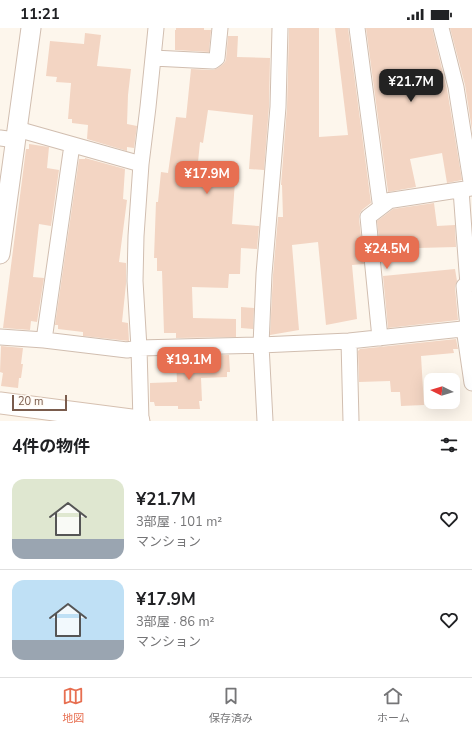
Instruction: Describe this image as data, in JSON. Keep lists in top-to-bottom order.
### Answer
{
  "scale_bar": "20 m",
  "north": "left",
  "page": {
    "status": "11:21",
    "price": [
      "¥21.7M",
      "¥17.9M",
      "¥24.5M",
      "¥19.1M"
    ],
    "scale": "20 m",
    "heading": "4件の物件",
    "list": [
      {
        "name": "¥21.7M",
        "note": "3部屋 · 101 m² · マンション"
      },
      {
        "name": "¥17.9M",
        "note": "3部屋 · 86 m² · マンション"
      }
    ],
    "tabs": ["地図", "保存済み", "ホーム"]
  }
}
